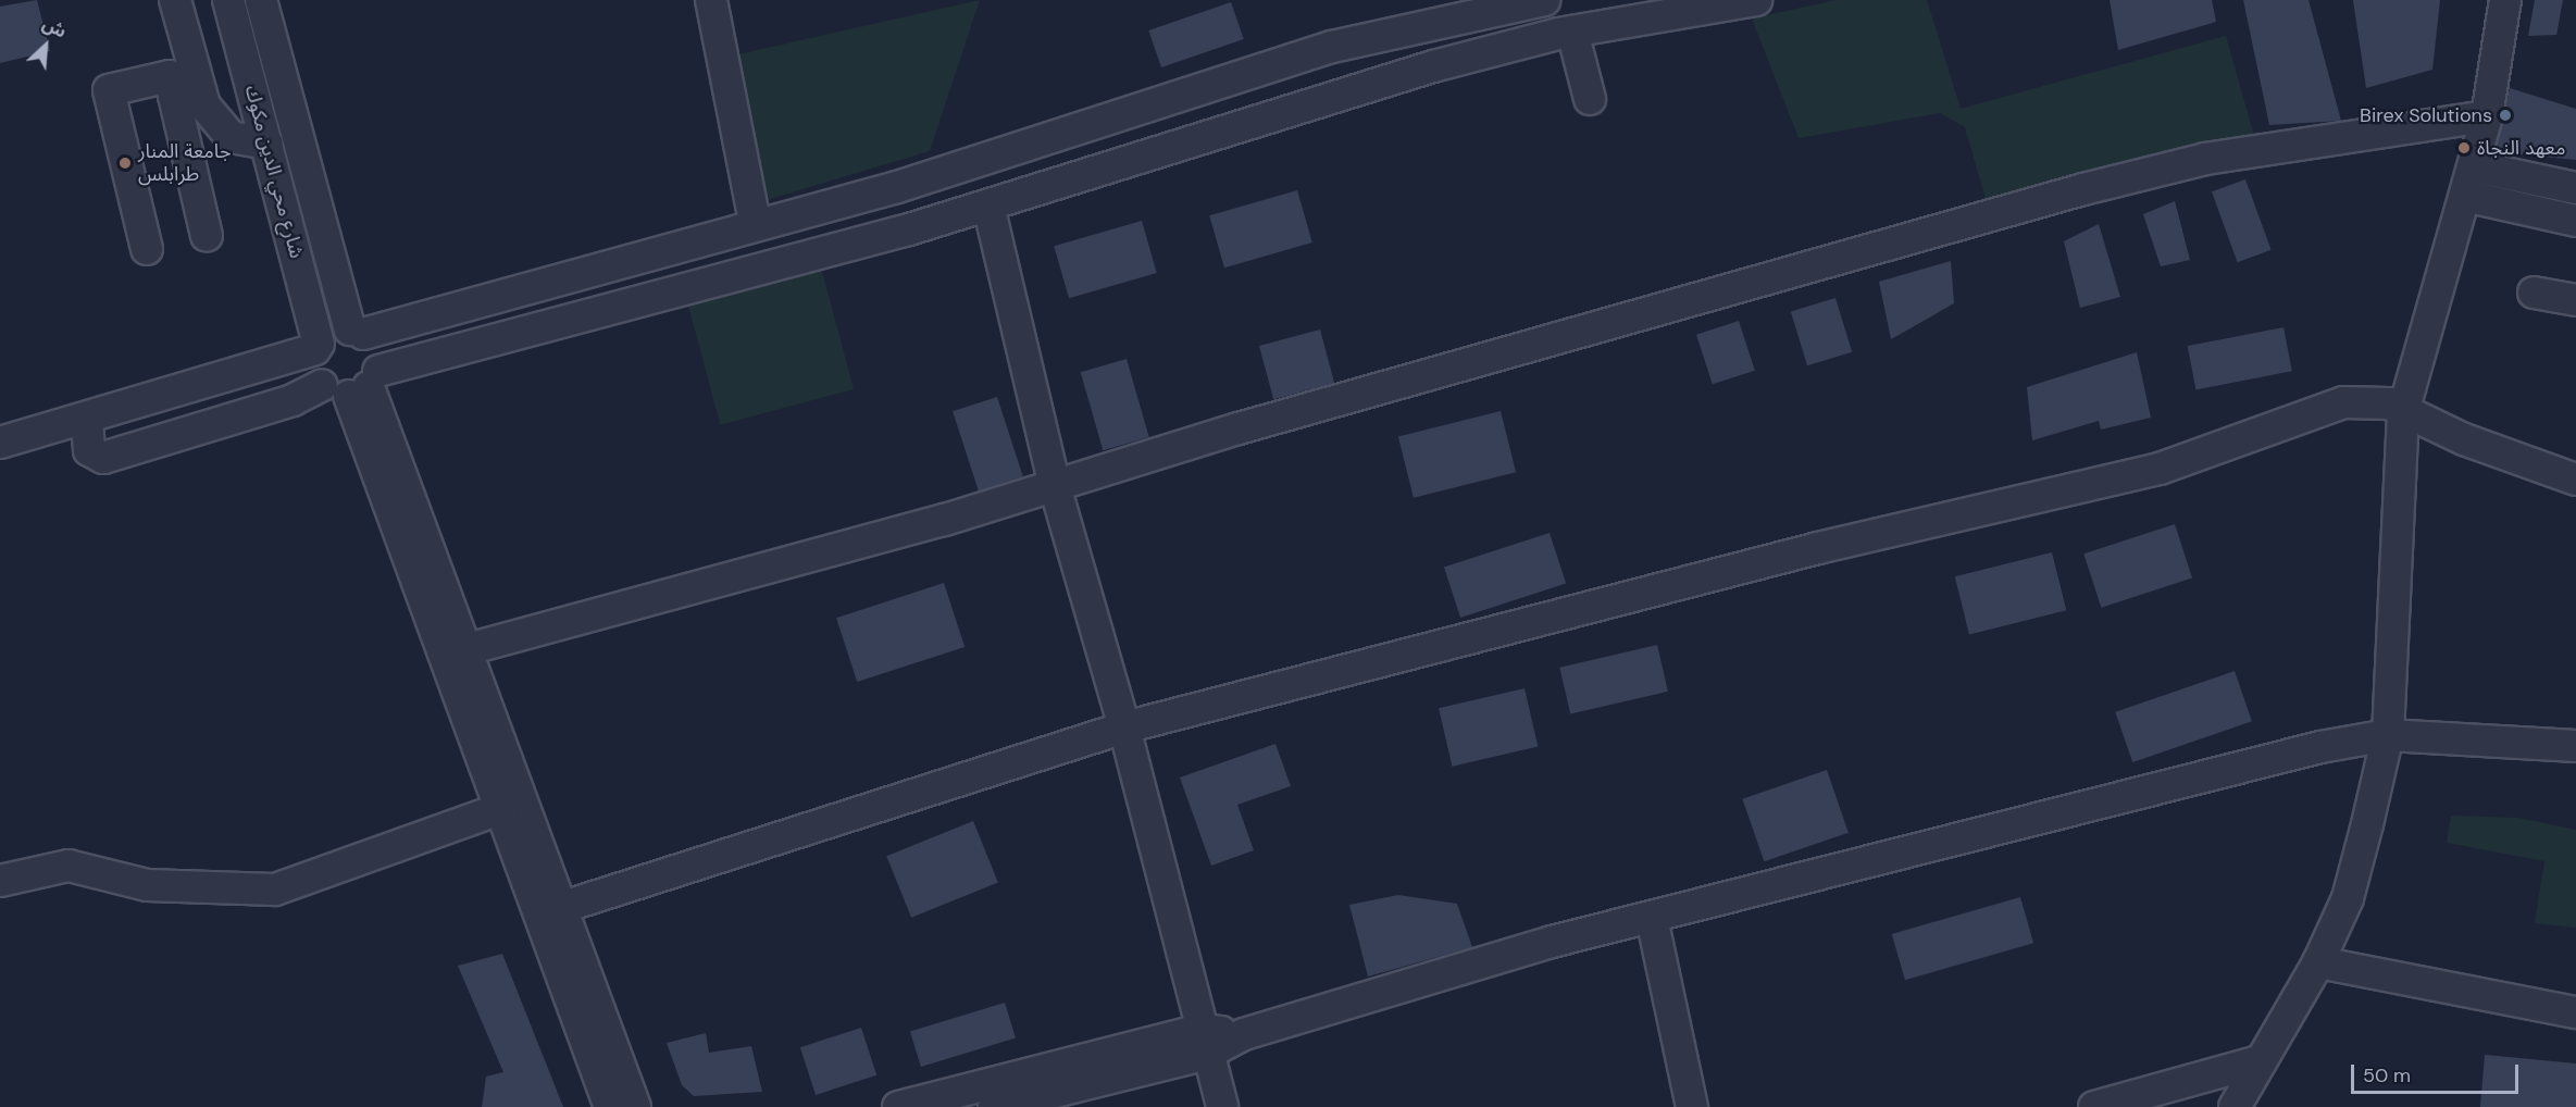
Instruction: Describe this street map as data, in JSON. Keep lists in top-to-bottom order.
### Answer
{
  "streets": {
    "street": ["شارع محي الدين مكوك"]
  },
  "places": ["Birex Solutions", "معهد النجاة", "جامعة المنار طرابلس"],
  "scale_bar": "50 m",
  "north": "top right"
}
